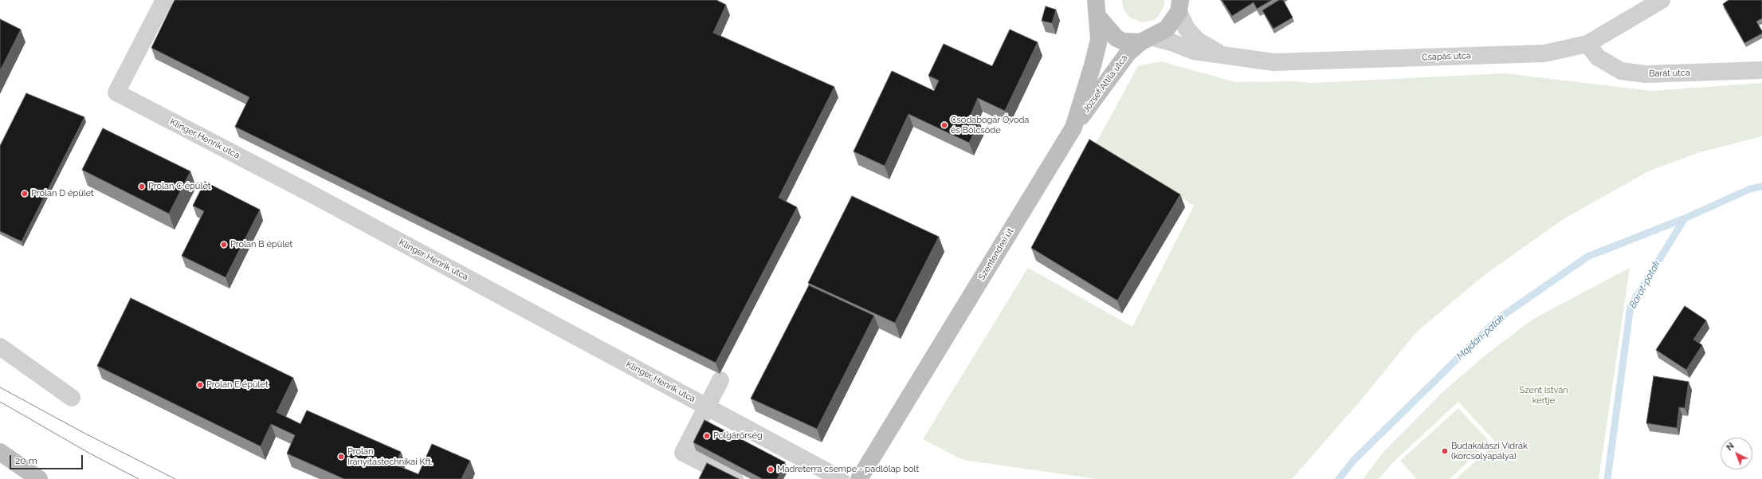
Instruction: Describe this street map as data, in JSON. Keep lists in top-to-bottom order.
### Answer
{
  "streets": {
    "main road": ["József Attila utca", "Szentendrei út"],
    "street": ["Csapás utca", "Barát utca", "Klinger Henrik utca"]
  },
  "crossings": [
    ["Csapás utca", "Barát utca"],
    ["Csapás utca", "József Attila utca"],
    ["József Attila utca", "Szentendrei út"]
  ],
  "water": ["Barát-patak", "Majdán-patak"],
  "parks": ["Szent István kertje"],
  "places": [
    "Csodabogár Óvoda és Bölcsőde",
    "Prolan C épület",
    "Prolan D épület",
    "Prolan B épület",
    "Prolan E épület",
    "Polgárőrség",
    "Budakalászi Vidrák (korcsolyapálya)",
    "Prolan Irányítástechnikai Kft.",
    "Madreterra csempe - padlólap bolt"
  ],
  "scale_bar": "20 m",
  "north": "top left"
}
